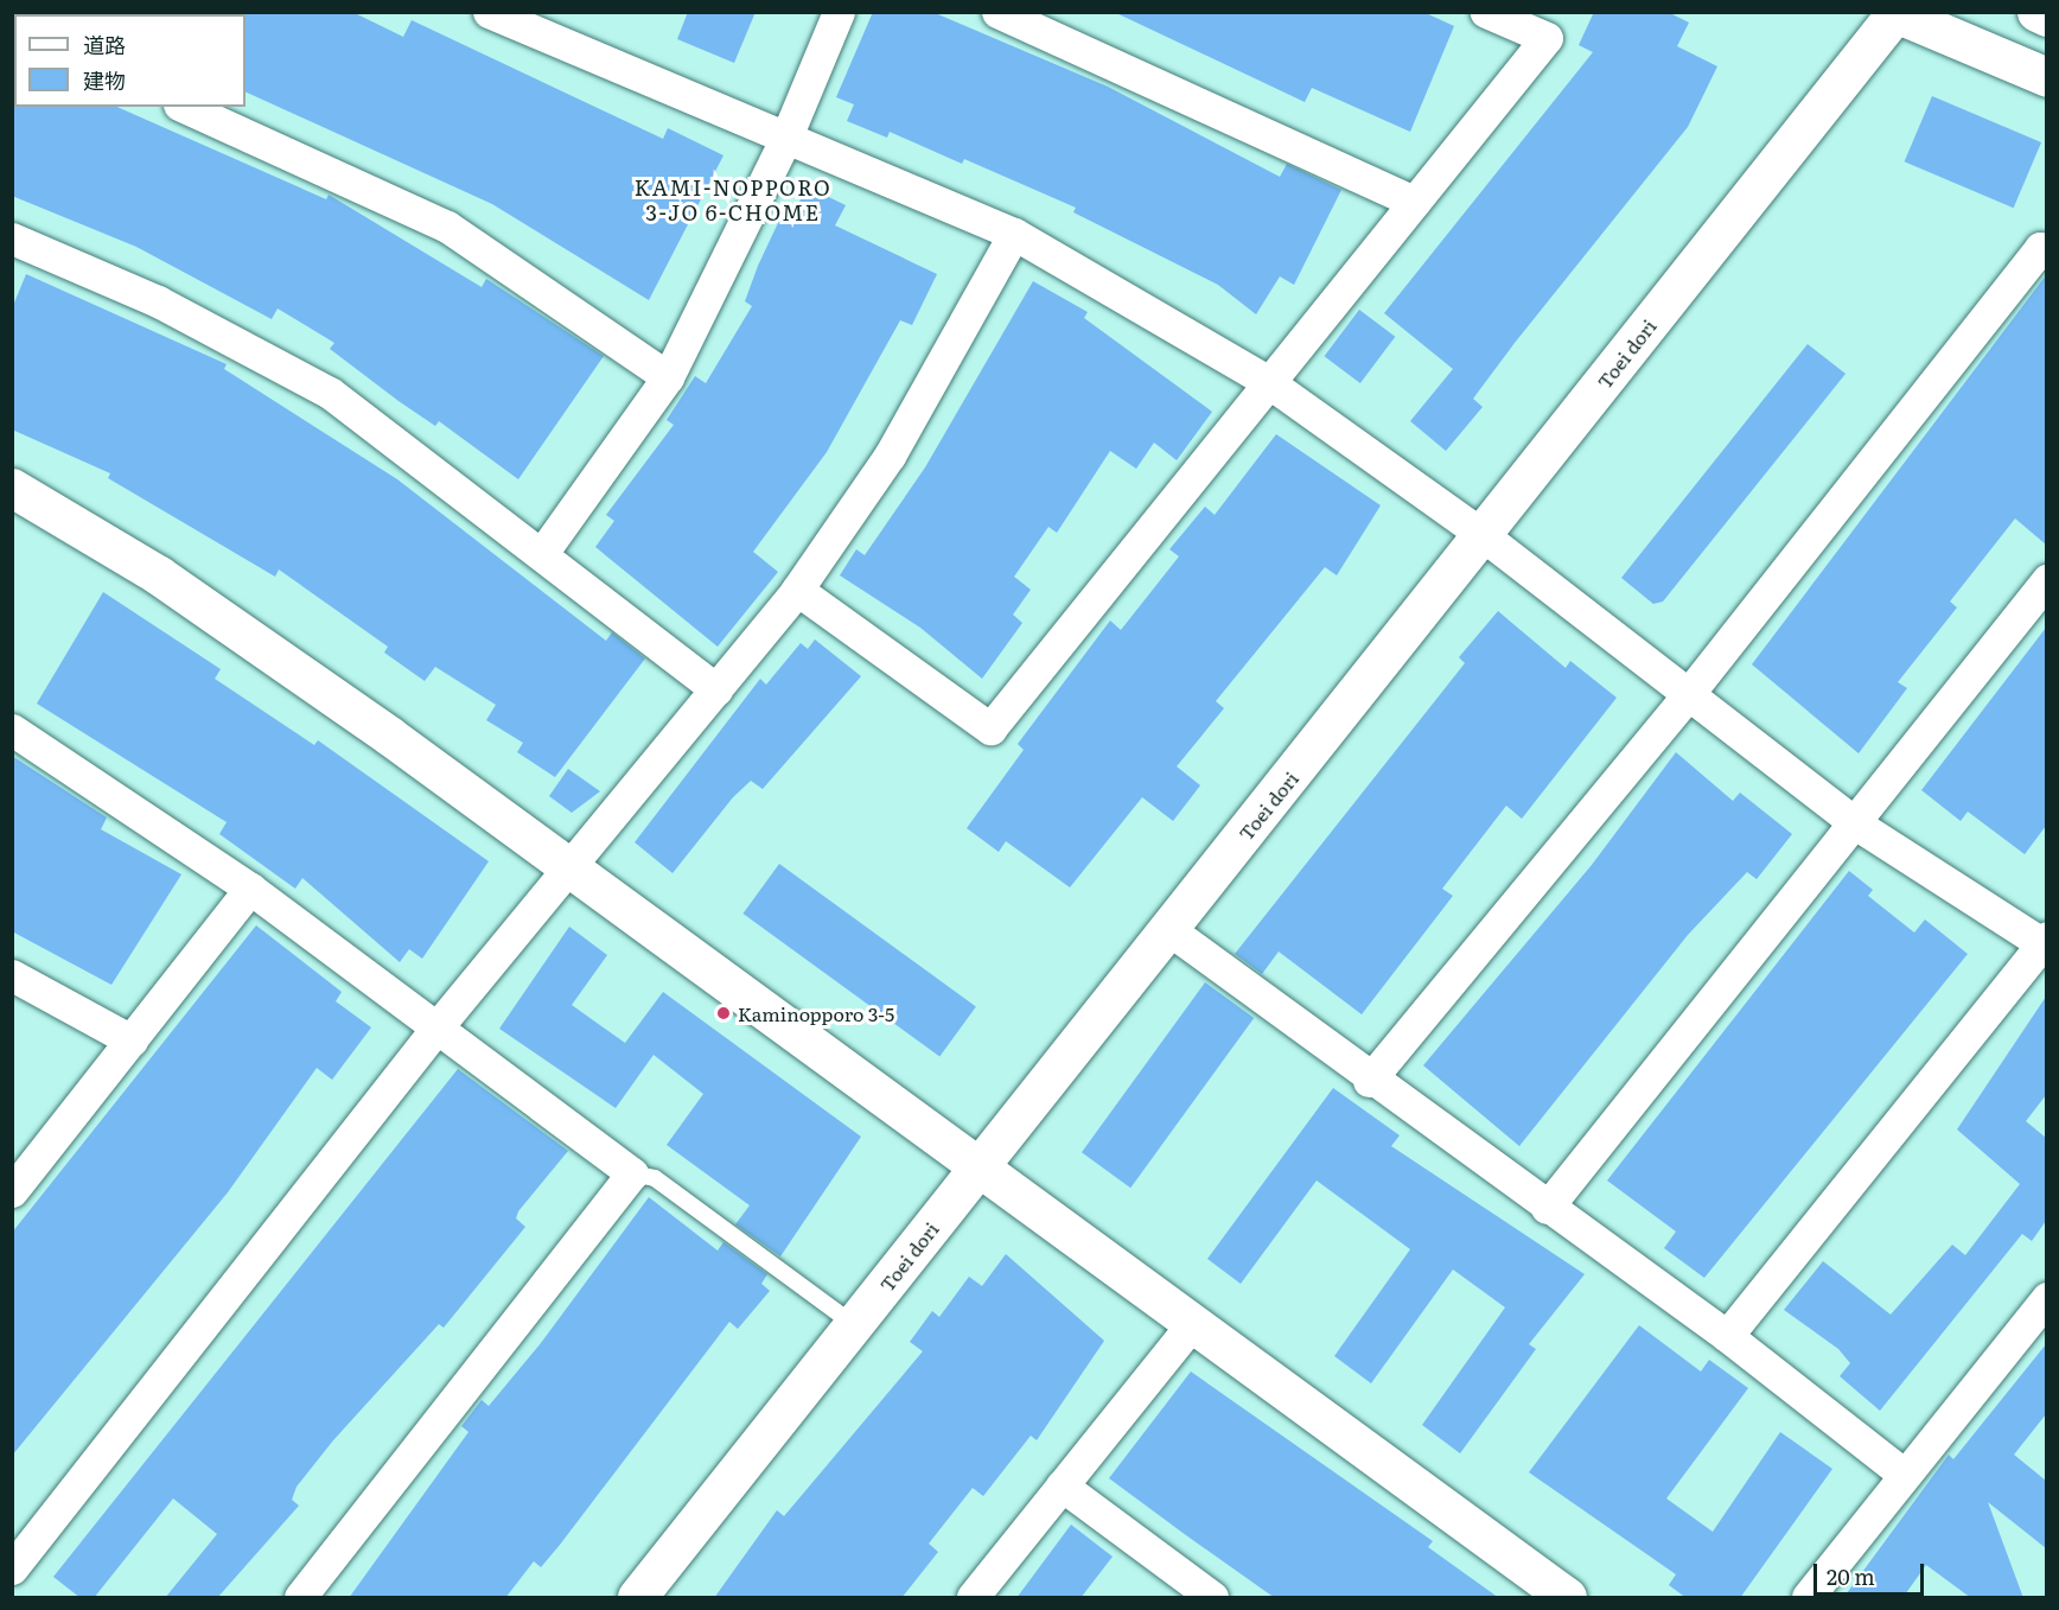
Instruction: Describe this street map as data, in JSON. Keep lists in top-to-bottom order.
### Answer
{
  "streets": {
    "street": ["Toei dori"]
  },
  "districts": ["KAMI-NOPPORO 3-JO 6-CHOME"],
  "places": ["Kaminopporo 3-5"],
  "legend": ["道路", "建物"],
  "scale_bar": "20 m"
}
